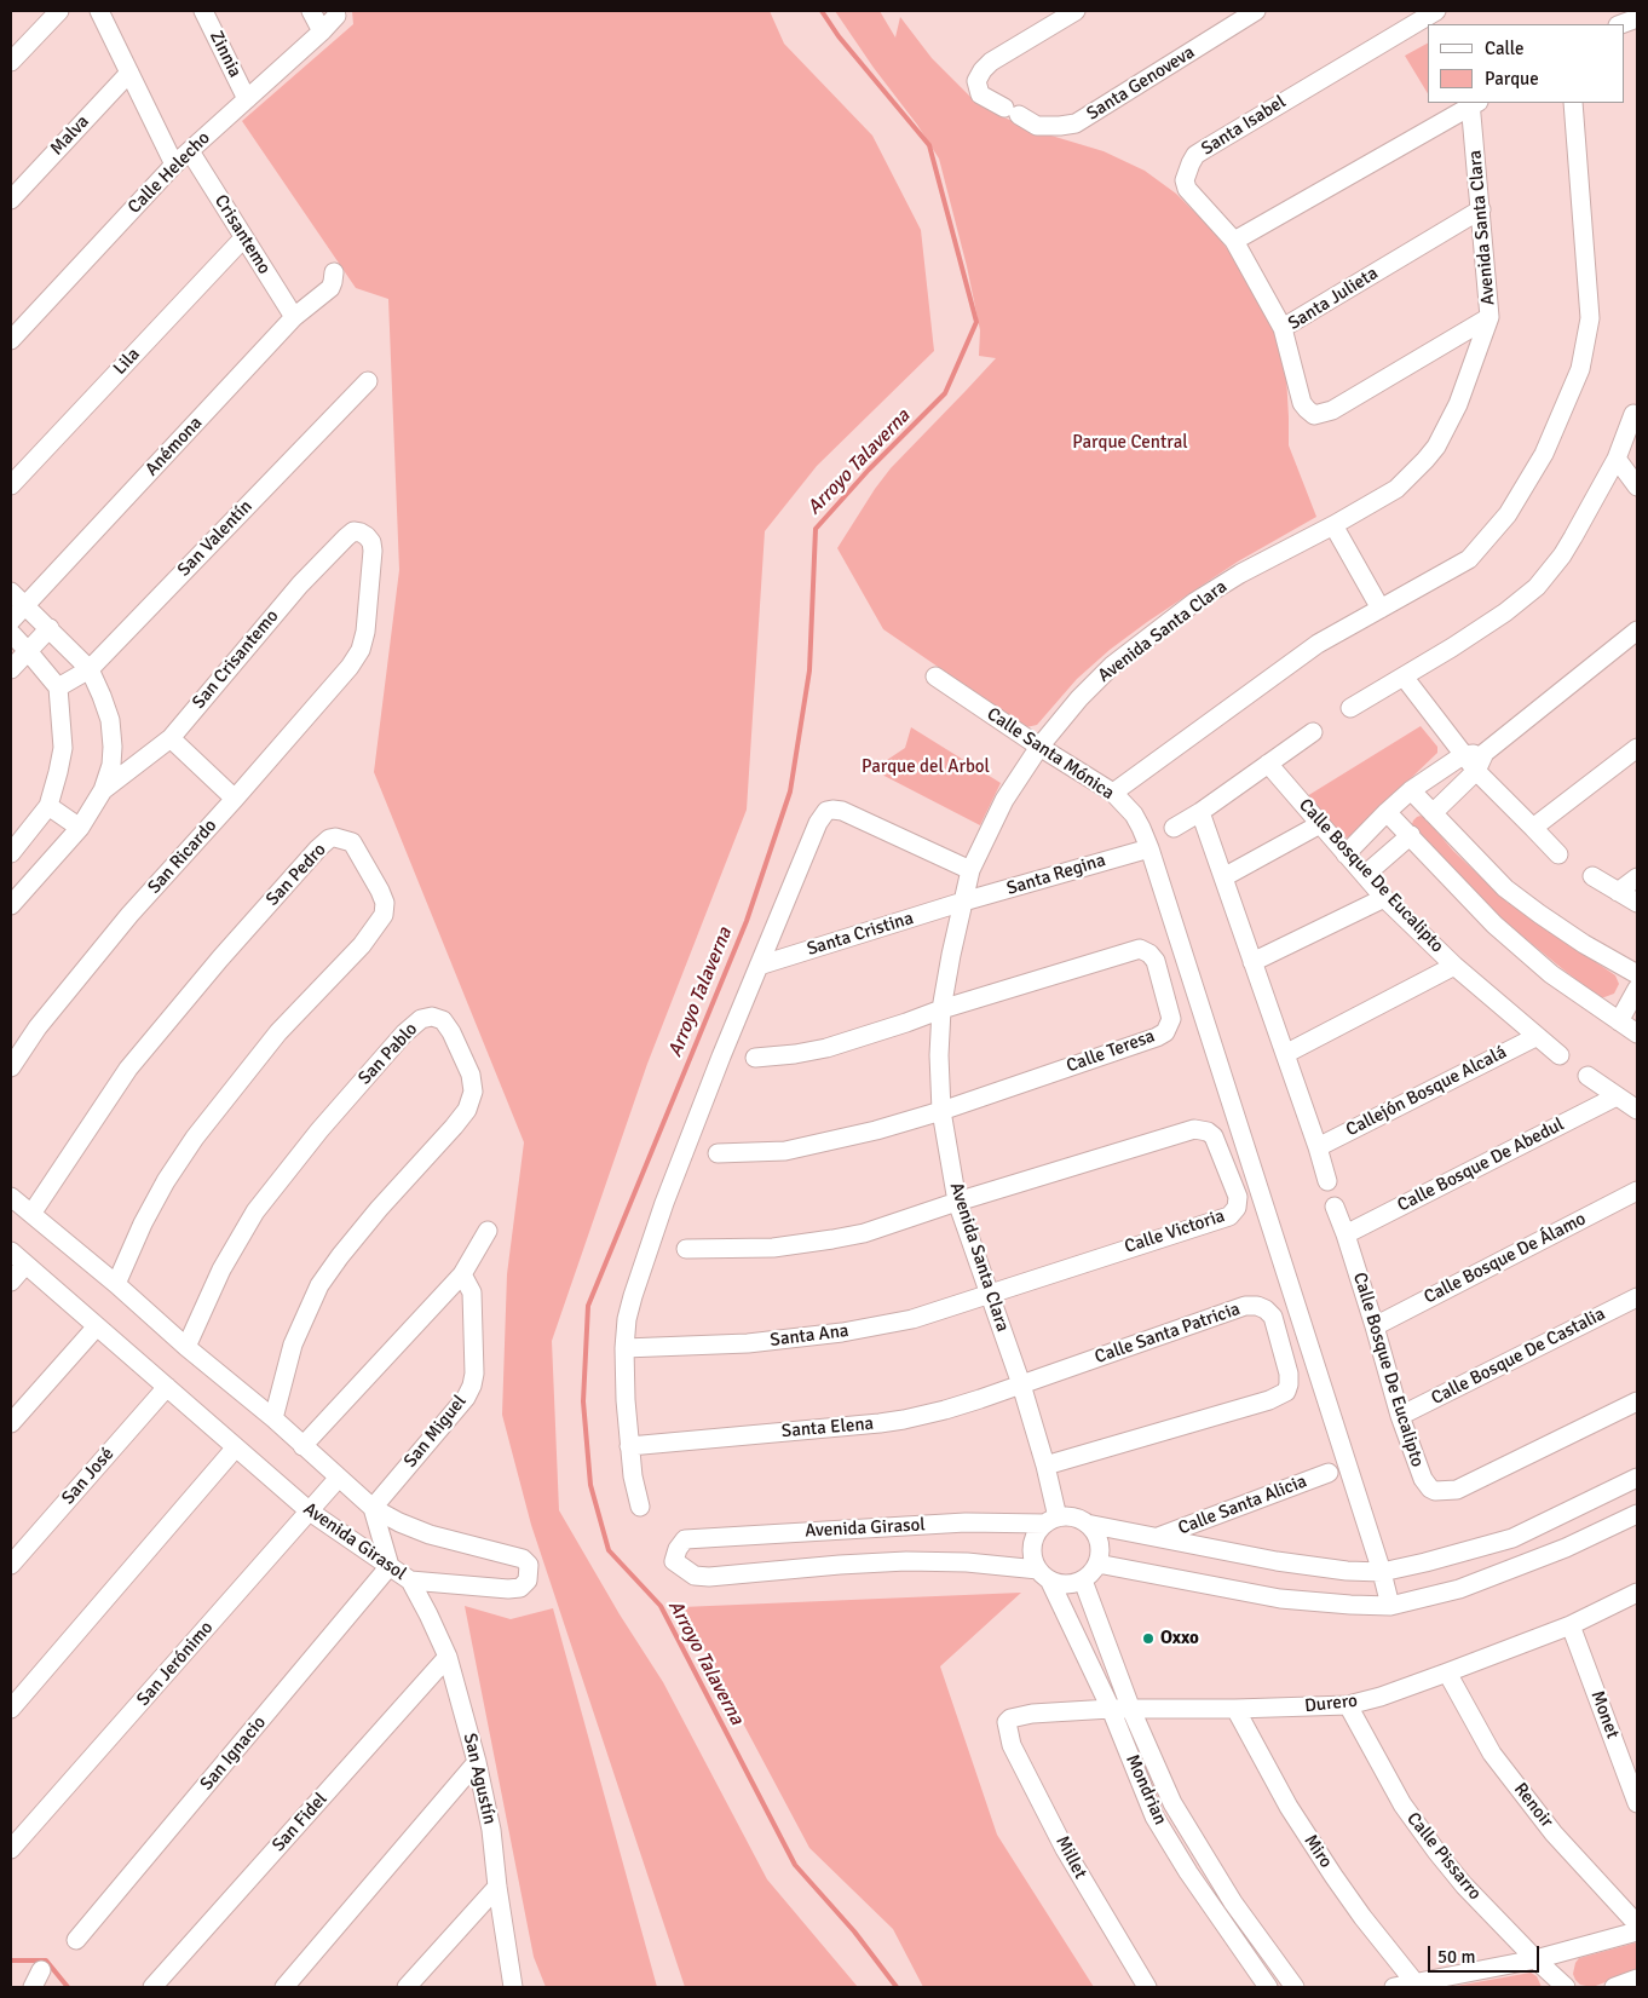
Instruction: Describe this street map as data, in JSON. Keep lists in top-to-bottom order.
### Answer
{
  "streets": {
    "street": [
      "Zinnia",
      "Santa Genoveva",
      "Santa Isabel",
      "Malva",
      "Calle Helecho",
      "Avenida Santa Clara",
      "Crisantemo",
      "Santa Julieta",
      "Lila",
      "Anémona",
      "San Valentín",
      "San Crisantemo",
      "Calle Santa Mónica",
      "San Ricardo",
      "San Pedro",
      "Santa Regina",
      "Calle Bosque De Eucalipto",
      "Santa Cristina",
      "Calle Teresa",
      "San Pablo",
      "Callejón Bosque Alcalá",
      "Calle Bosque De Abedul",
      "Calle Victoria",
      "Calle Bosque De Álamo",
      "Calle Santa Patricia",
      "Santa Ana",
      "Calle Bosque De Castalia",
      "Santa Elena",
      "San Miguel",
      "San José",
      "Calle Santa Alicia",
      "Avenida Girasol",
      "San Jerónimo",
      "Durero",
      "Monet",
      "San Ignacio",
      "San Agustín",
      "Mondrian",
      "Renoir",
      "San Fidel",
      "Miro",
      "Calle Pissarro",
      "Millet"
    ]
  },
  "crossings": [
    ["Zinnia", "Calle Helecho"],
    ["Calle Helecho", "Crisantemo"],
    ["Avenida Santa Clara", "Santa Julieta"],
    ["Avenida Santa Clara", "Calle Santa Mónica"],
    ["Avenida Santa Clara", "Santa Regina"],
    ["Avenida Santa Clara", "Santa Cristina"],
    ["Avenida Santa Clara", "Calle Teresa"],
    ["Avenida Santa Clara", "Calle Victoria"],
    ["Avenida Santa Clara", "Calle Santa Patricia"],
    ["Avenida Santa Clara", "Santa Ana"],
    ["Avenida Santa Clara", "Santa Elena"],
    ["Avenida Santa Clara", "Avenida Girasol"],
    ["Avenida Santa Clara", "Mondrian"],
    ["Crisantemo", "Lila"],
    ["Crisantemo", "Anémona"],
    ["San Crisantemo", "San Ricardo"],
    ["Calle Santa Mónica", "Santa Regina"],
    ["San Pedro", "Avenida Girasol"],
    ["Santa Regina", "Santa Cristina"],
    ["Calle Bosque De Eucalipto", "Callejón Bosque Alcalá"],
    ["Calle Bosque De Eucalipto", "Calle Bosque De Abedul"],
    ["Calle Bosque De Eucalipto", "Calle Bosque De Álamo"],
    ["Calle Bosque De Eucalipto", "Calle Bosque De Castalia"],
    ["San Pablo", "Avenida Girasol"],
    ["Calle Victoria", "Santa Ana"],
    ["Calle Santa Patricia", "Santa Elena"],
    ["San Miguel", "Avenida Girasol"],
    ["San José", "Avenida Girasol"],
    ["Avenida Girasol", "San Jerónimo"],
    ["Avenida Girasol", "San Ignacio"],
    ["Avenida Girasol", "San Agustín"],
    ["Avenida Girasol", "Mondrian"],
    ["Durero", "Monet"],
    ["Durero", "Mondrian"],
    ["Durero", "Renoir"],
    ["Durero", "Miro"],
    ["Durero", "Calle Pissarro"],
    ["Durero", "Millet"],
    ["San Agustín", "San Fidel"]
  ],
  "water": ["Arroyo Talaverna"],
  "parks": ["Parque Central", "Parque del Arbol"],
  "places": ["Oxxo"],
  "legend": ["Calle", "Parque"],
  "scale_bar": "50 m"
}
